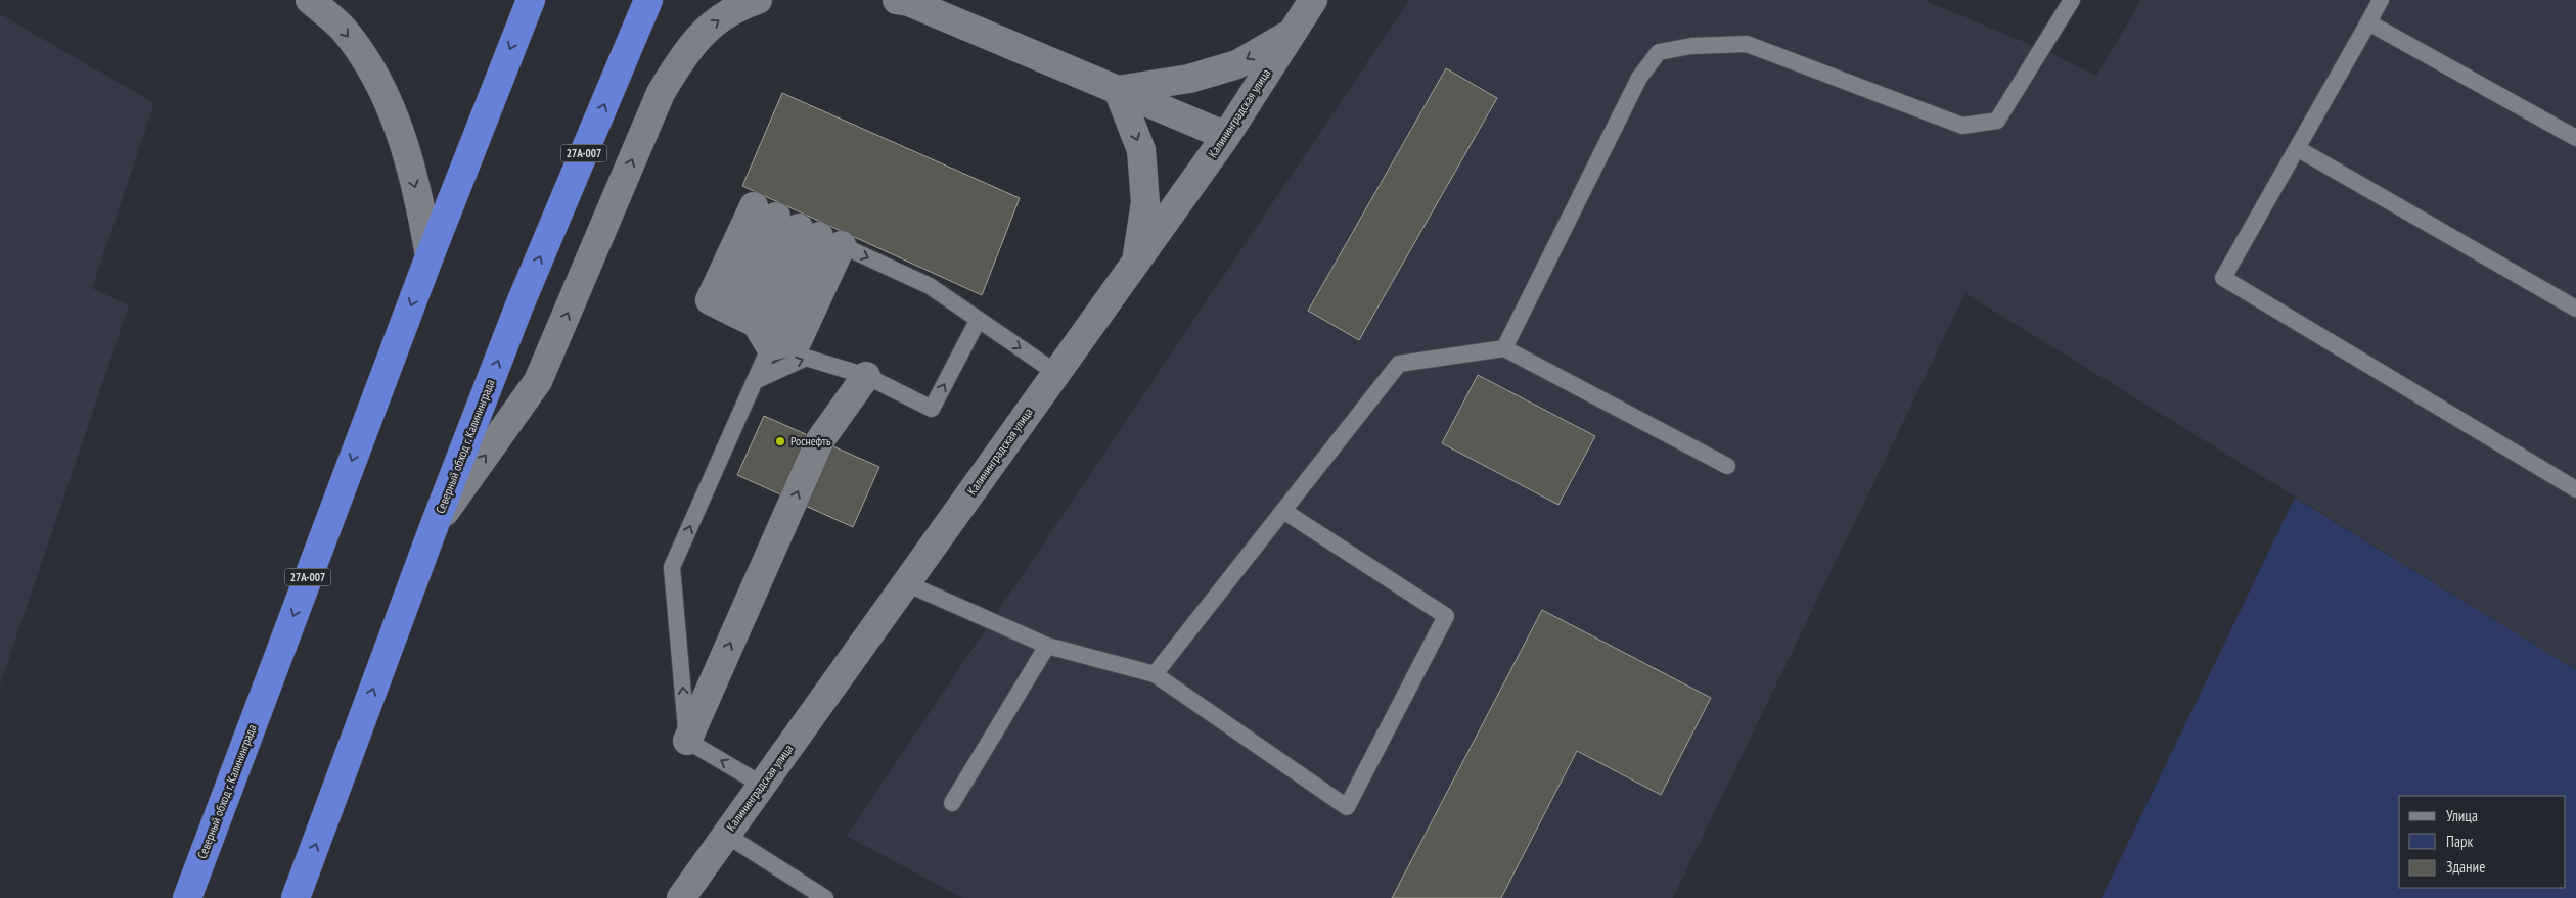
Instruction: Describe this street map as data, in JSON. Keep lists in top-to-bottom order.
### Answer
{
  "streets": {
    "highway": ["27А-007", "Северный обход г. Калининграда"],
    "street": ["Калининградская улица"]
  },
  "places": ["Роснефть"],
  "legend": ["Улица", "Парк", "Здание"]
}
